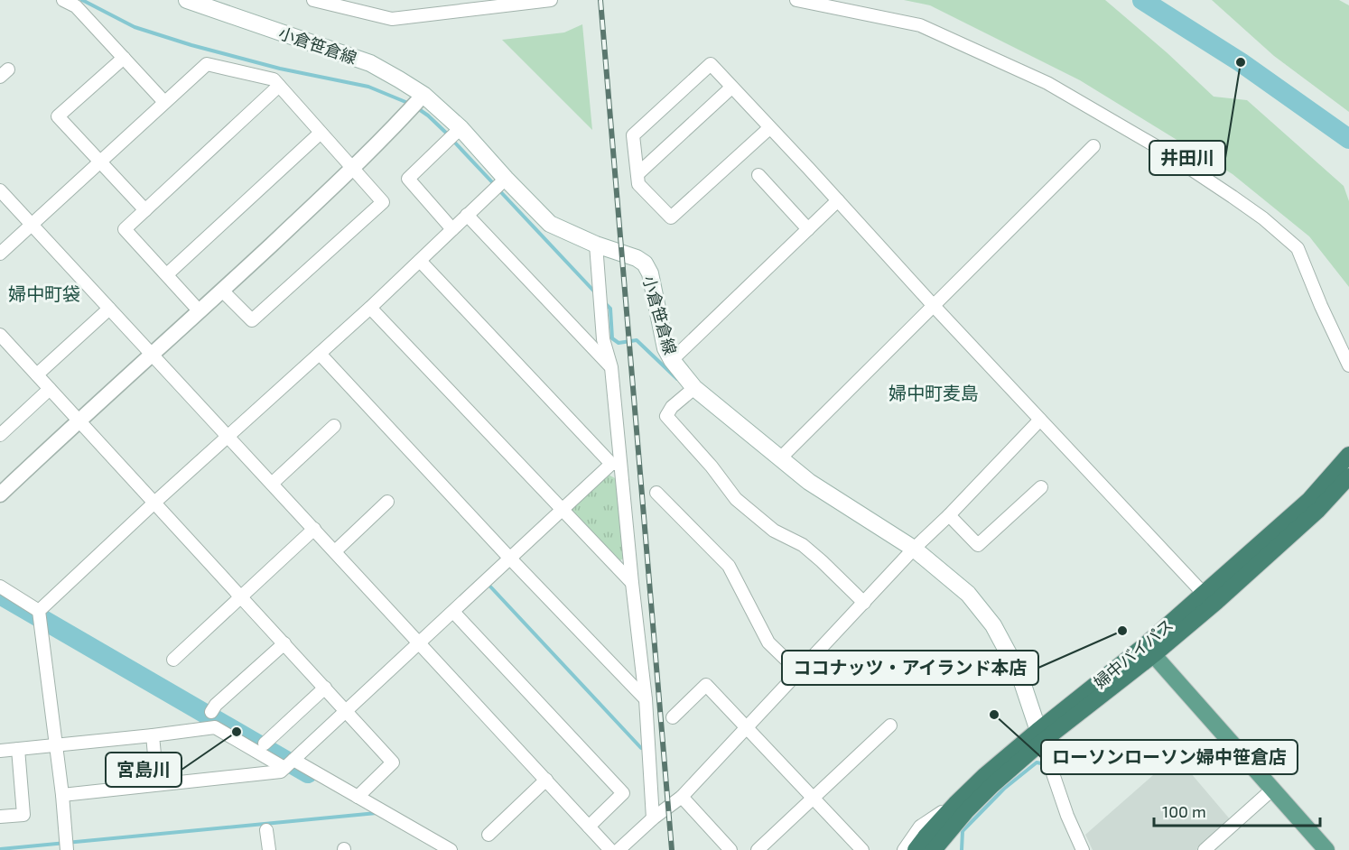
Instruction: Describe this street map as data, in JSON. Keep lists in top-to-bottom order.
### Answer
{
  "streets": {
    "highway": ["婦中バイパス"],
    "main road": ["小倉笹倉線"]
  },
  "crossings": [
    ["小倉笹倉線", "婦中バイパス"]
  ],
  "districts": ["婦中町袋", "婦中町麦島"],
  "places": [
    "井田川",
    "ココナッツ・アイランド本店",
    "ローソンローソン婦中笹倉店",
    "宮島川"
  ],
  "scale_bar": "100 m"
}
